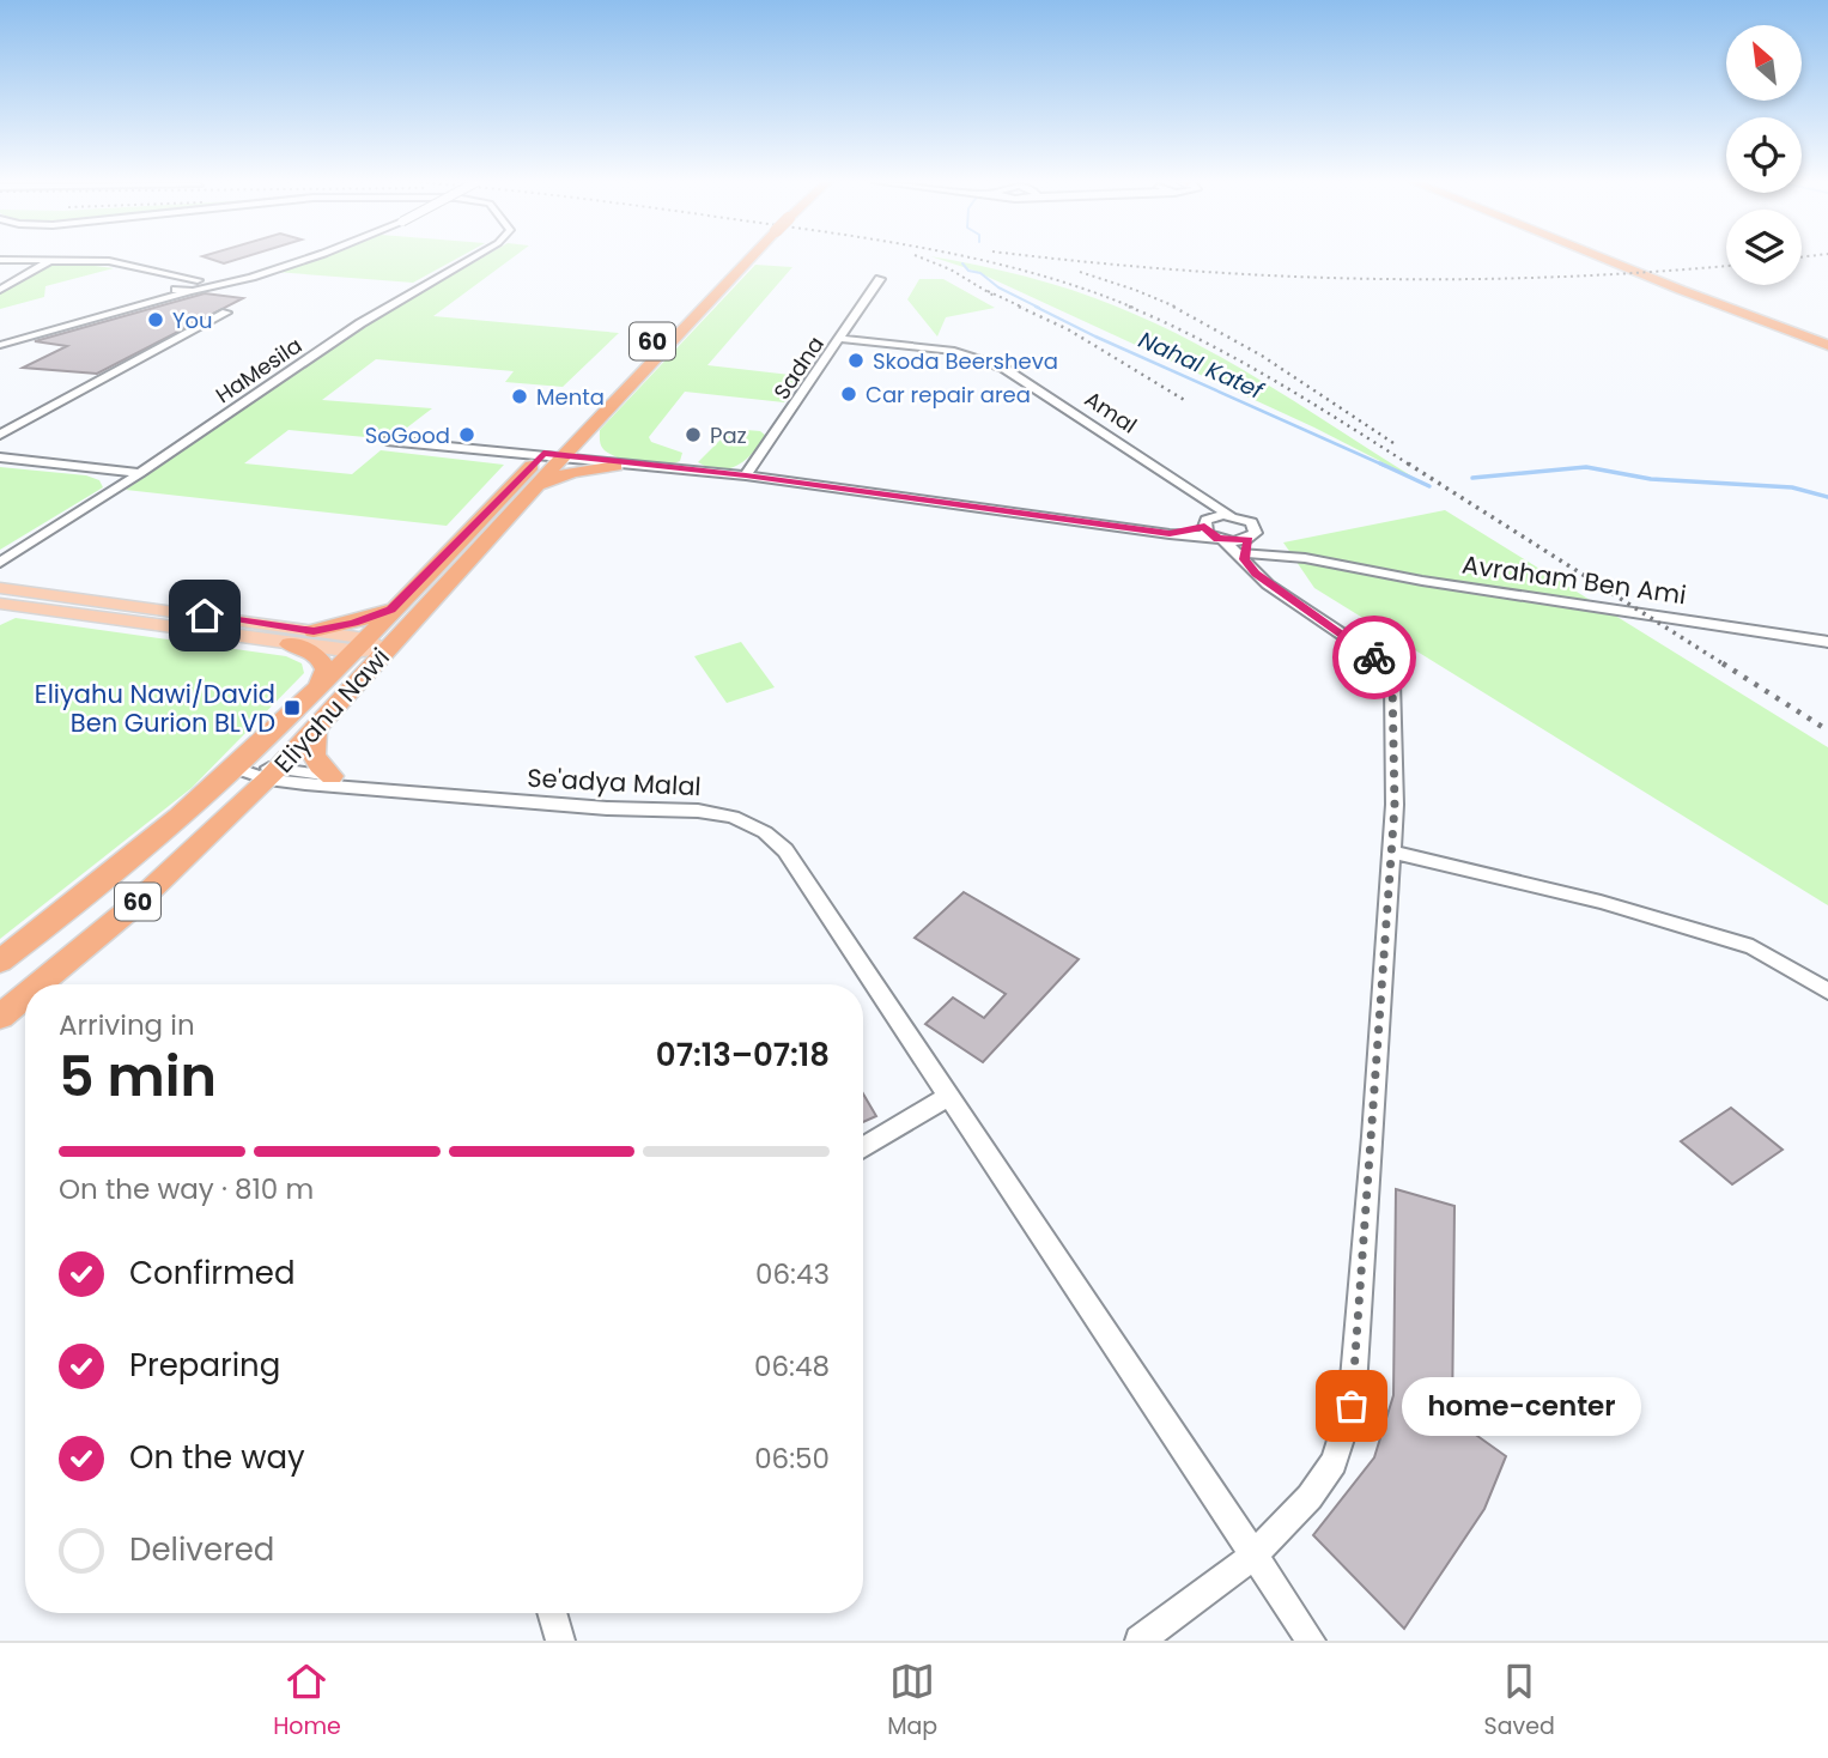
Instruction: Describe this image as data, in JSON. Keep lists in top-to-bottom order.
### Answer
{
  "streets": {
    "highway": ["60", "Eliyahu Nawi"],
    "street": [
      "Sadna",
      "HaMesila",
      "Amal",
      "Avraham Ben Ami",
      "Se'adya Malal"
    ]
  },
  "crossings": [
    ["Sadna", "Amal"],
    ["Eliyahu Nawi", "Se'adya Malal"]
  ],
  "water": ["Nahal Katef"],
  "places": {
    "other": [
      "You",
      "Skoda Beersheva",
      "Car repair area",
      "Menta",
      "SoGood",
      "Paz",
      "home-center"
    ],
    "transit": ["Eliyahu Nawi/David Ben Gurion BLVD"]
  },
  "north": "top left",
  "page": {
    "heading": ["5 min", "Arriving in", "07:13–07:18"],
    "bar": "On the way · 810 m",
    "list": [
      ["Confirmed", "06:43"],
      ["Preparing", "06:48"],
      ["On the way", "06:50"],
      "Delivered"
    ],
    "bubble": "home-center",
    "tabs": ["Home", "Map", "Saved"]
  }
}
